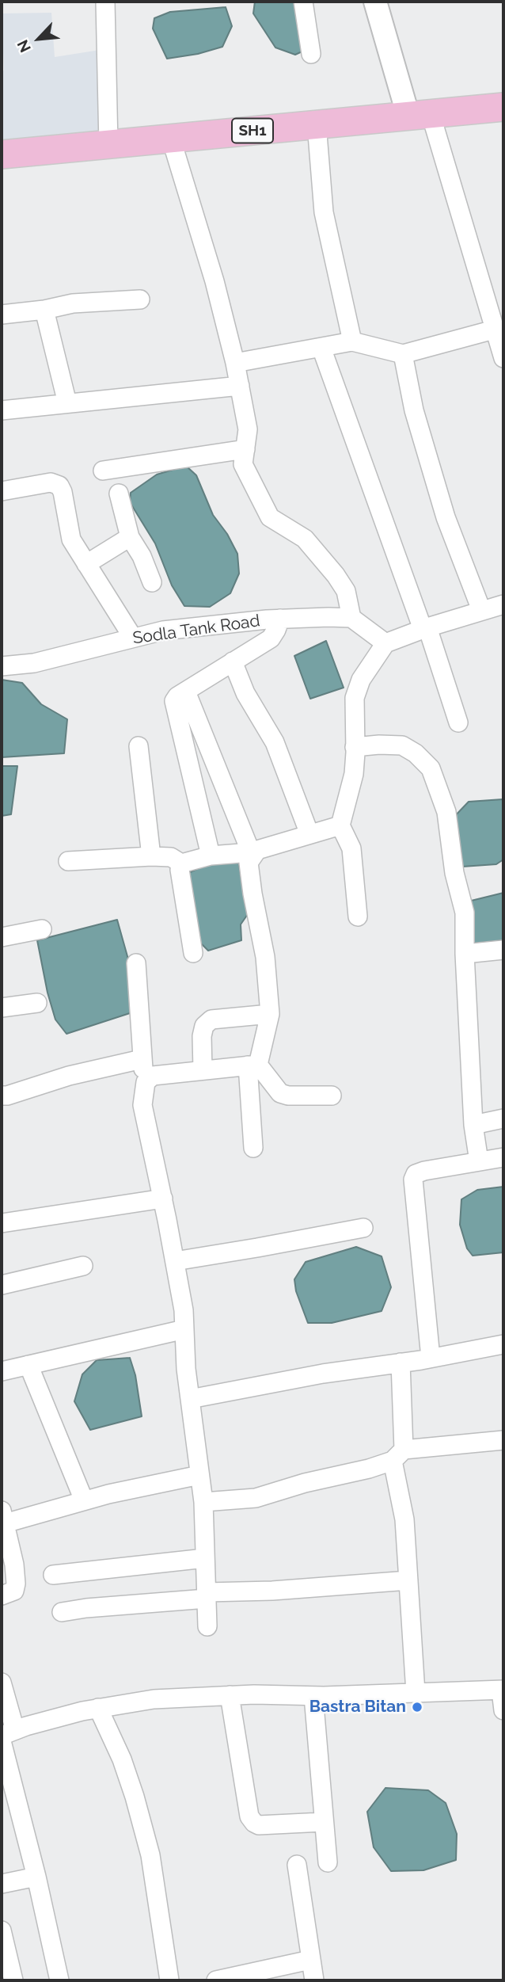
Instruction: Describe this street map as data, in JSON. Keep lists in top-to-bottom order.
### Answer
{
  "streets": {
    "main road": ["SH1"],
    "street": ["Sodla Tank Road"]
  },
  "places": ["Bastra Bitan"],
  "north": "bottom left"
}
